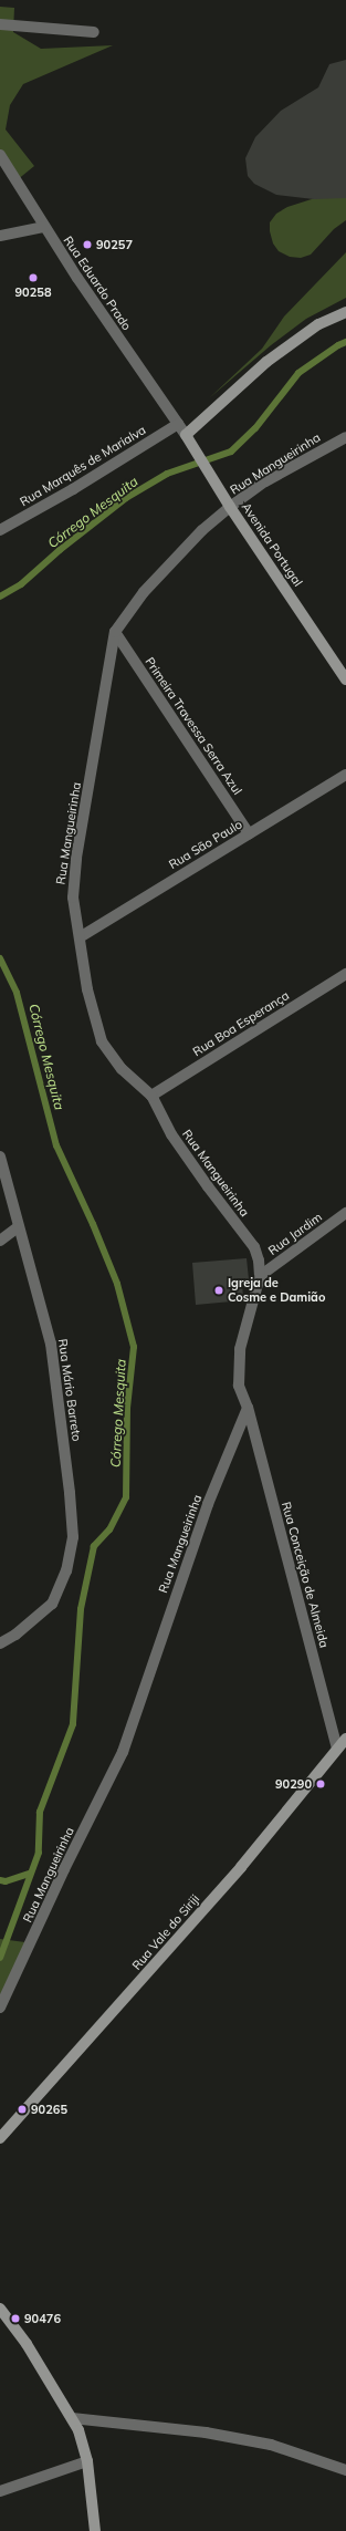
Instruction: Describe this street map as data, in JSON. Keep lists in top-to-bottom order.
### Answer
{
  "streets": {
    "street": [
      "Rua Eduardo Prado",
      "Rua Mangueirinha",
      "Rua Marquês de Marialva",
      "Avenida Portugal",
      "Primeira Travessa Serra Azul",
      "Rua São Paulo",
      "Rua Boa Esperança",
      "Rua Jardim",
      "Rua Mário Barreto",
      "Rua Conceição de Almeida",
      "Rua Vale do Siriji"
    ]
  },
  "crossings": [
    ["Rua Eduardo Prado", "Rua Marquês de Marialva"],
    ["Rua Eduardo Prado", "Avenida Portugal"],
    ["Rua Mangueirinha", "Avenida Portugal"],
    ["Rua Mangueirinha", "Primeira Travessa Serra Azul"],
    ["Rua Mangueirinha", "Rua São Paulo"],
    ["Rua Mangueirinha", "Rua Boa Esperança"],
    ["Rua Mangueirinha", "Rua Jardim"],
    ["Rua Mangueirinha", "Rua Conceição de Almeida"],
    ["Rua Marquês de Marialva", "Avenida Portugal"],
    ["Primeira Travessa Serra Azul", "Rua São Paulo"],
    ["Rua Conceição de Almeida", "Rua Vale do Siriji"]
  ],
  "water": ["Córrego Mesquita"],
  "places": [
    "90257",
    "90258",
    "Igreja de Cosme e Damião",
    "90290",
    "90265",
    "90476"
  ]
}
